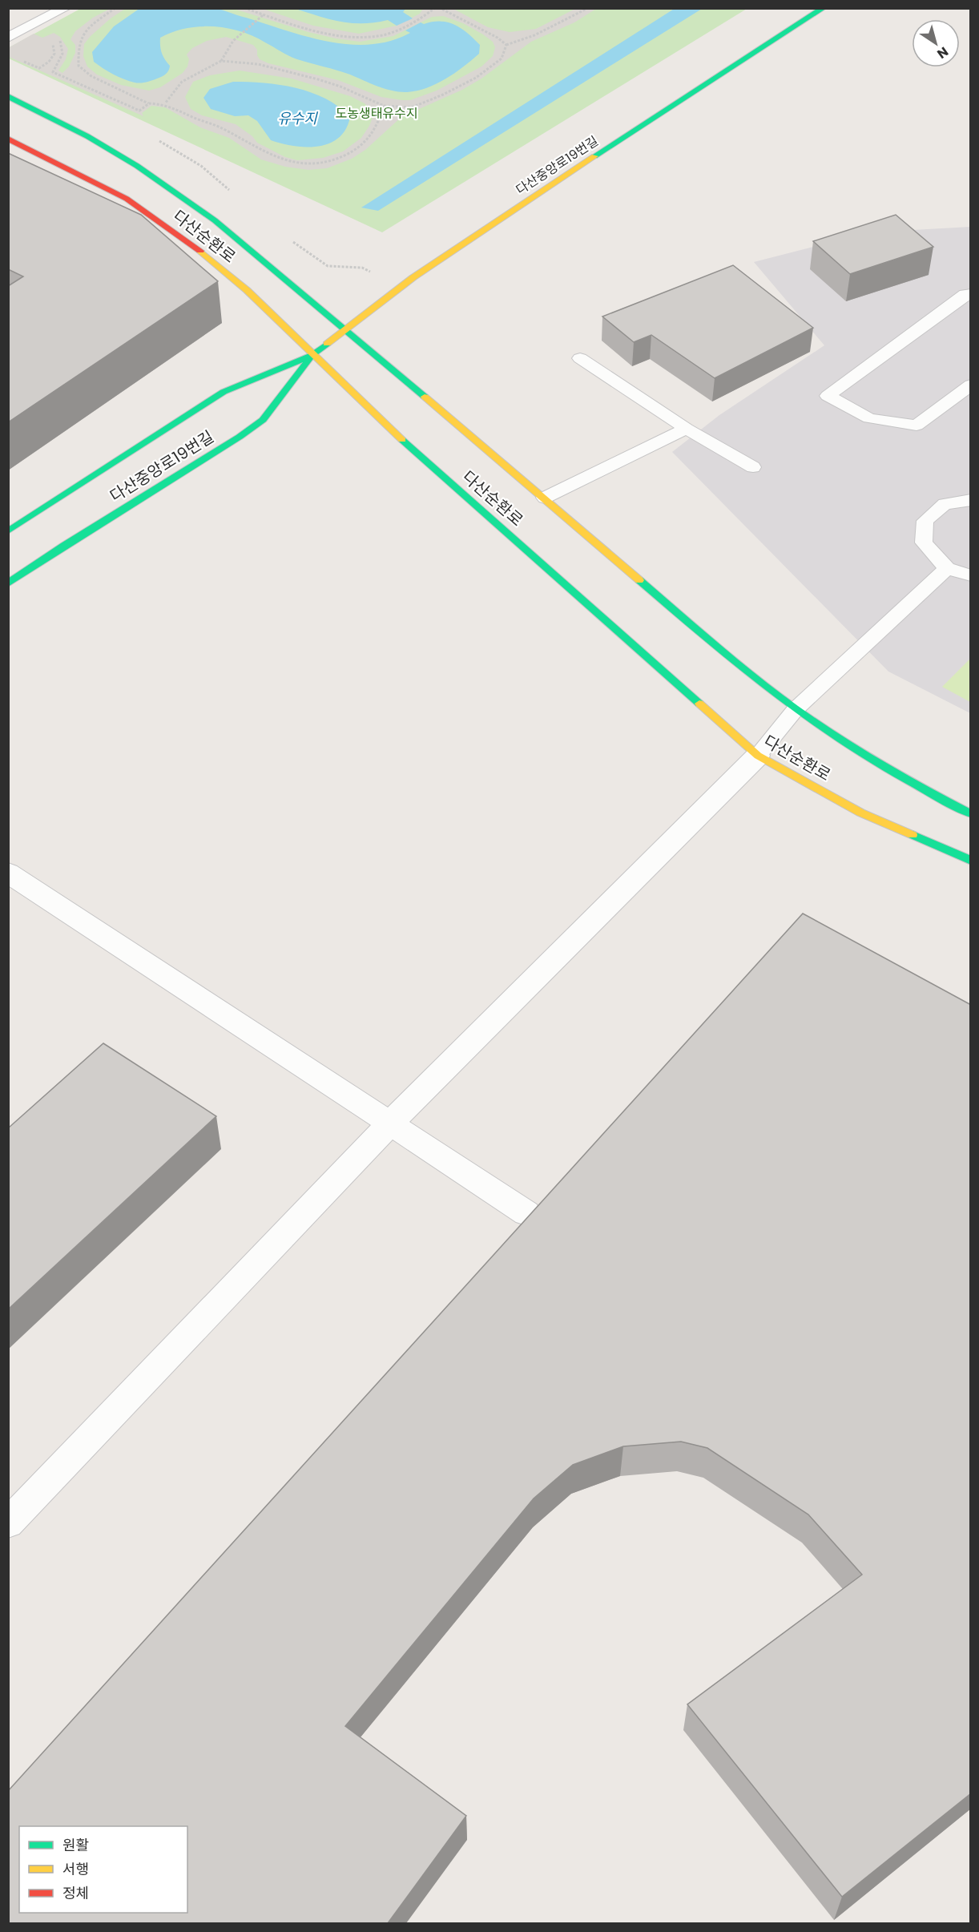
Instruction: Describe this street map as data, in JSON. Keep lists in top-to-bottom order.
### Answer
{
  "streets": {
    "street": ["다산중앙로19번길", "다산순환로"]
  },
  "crossings": [
    ["다산중앙로19번길", "다산순환로"]
  ],
  "water": ["유수지"],
  "parks": ["도농생태유수지"],
  "legend": ["원활", "서행", "정체"],
  "north": "bottom right"
}
